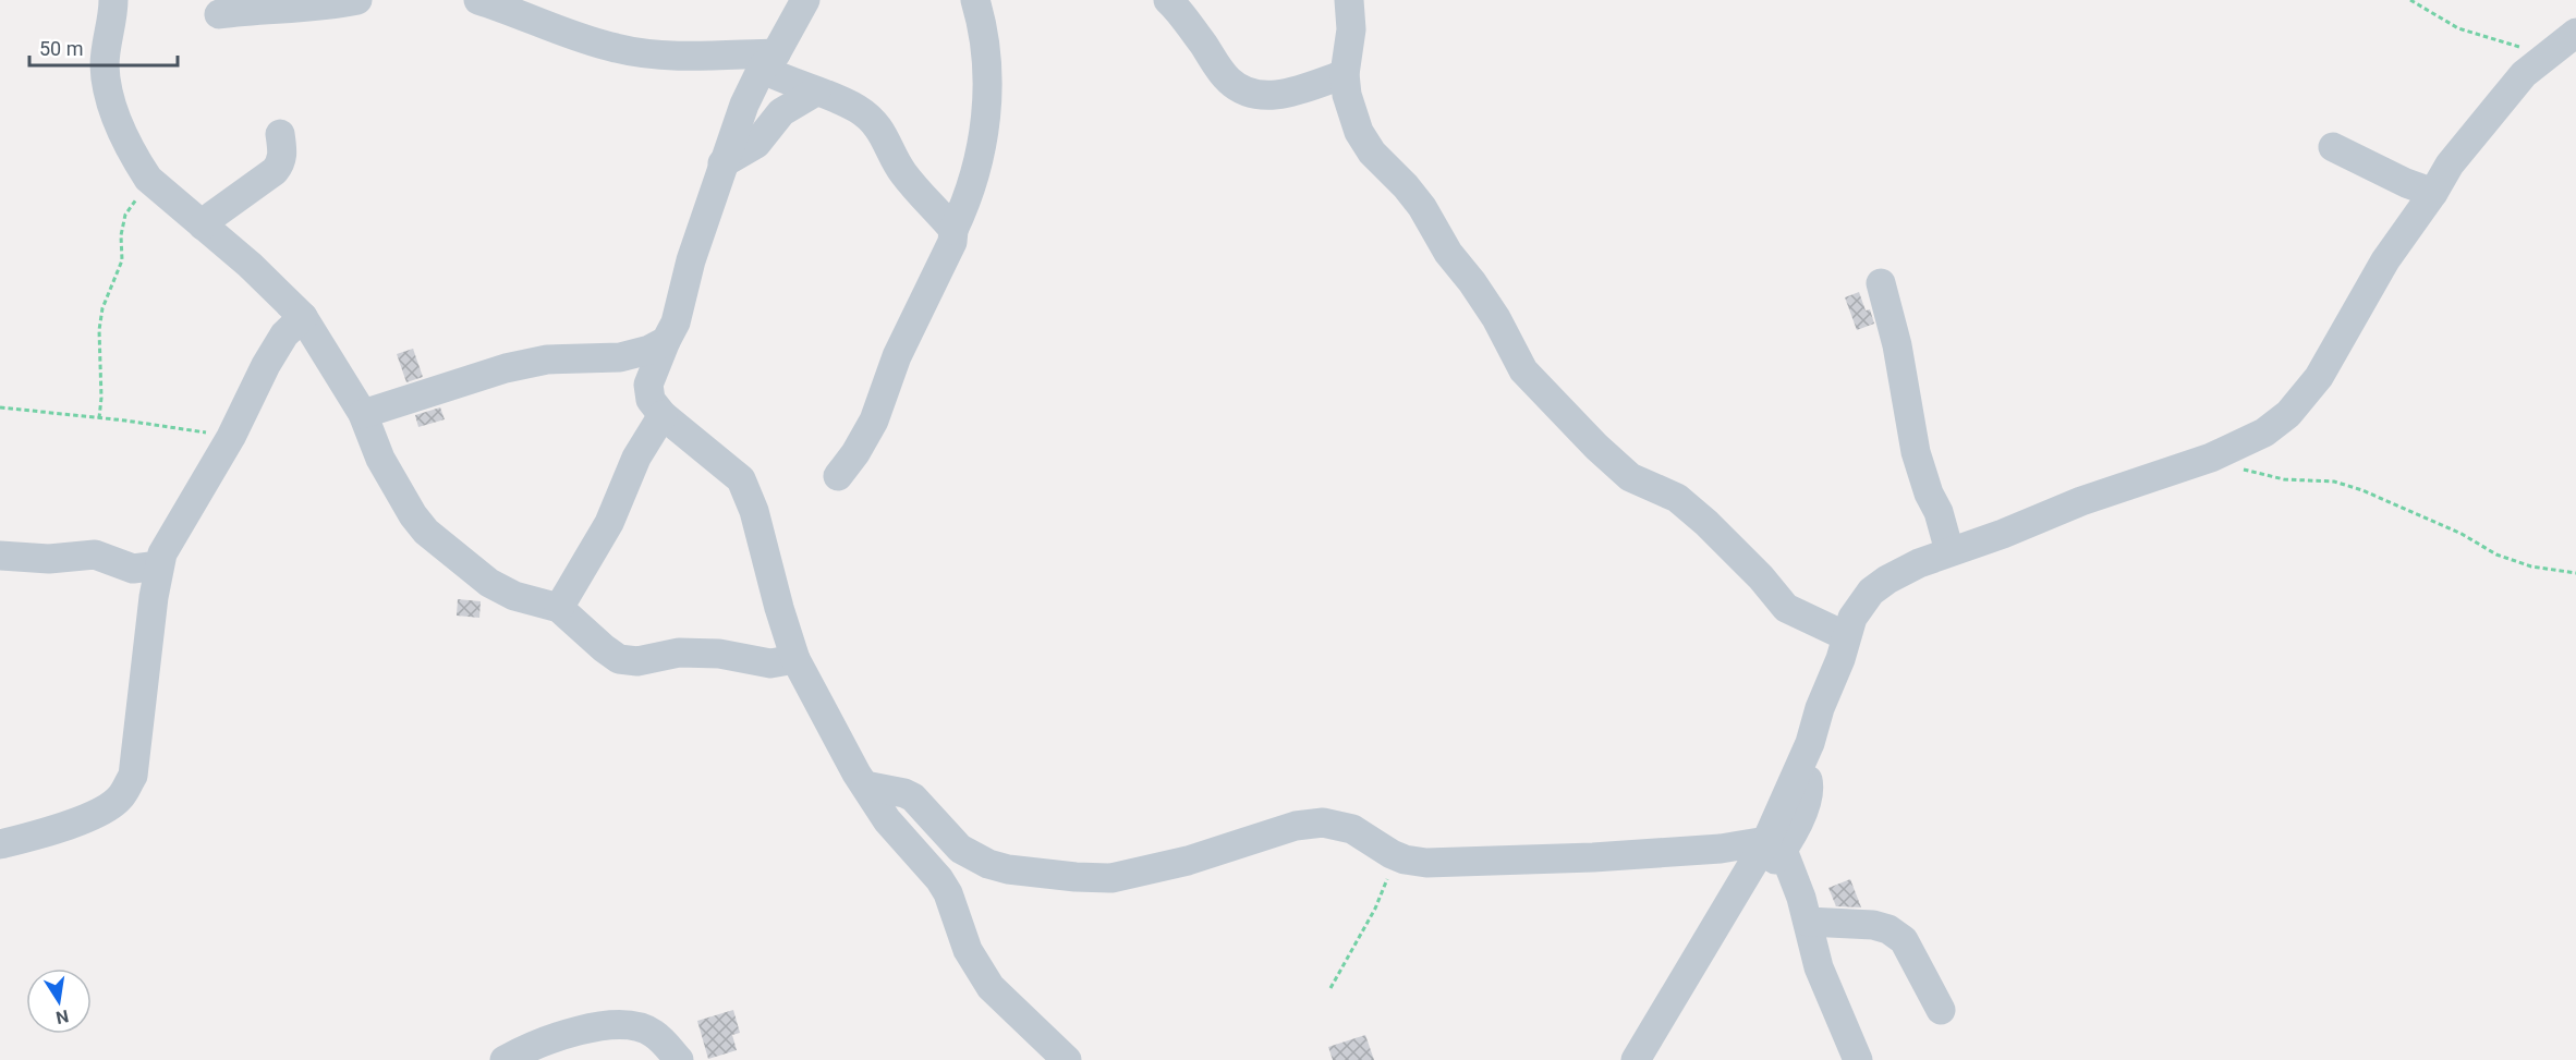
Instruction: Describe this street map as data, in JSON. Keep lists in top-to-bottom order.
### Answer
{
  "scale_bar": "50 m",
  "north": "bottom"
}
